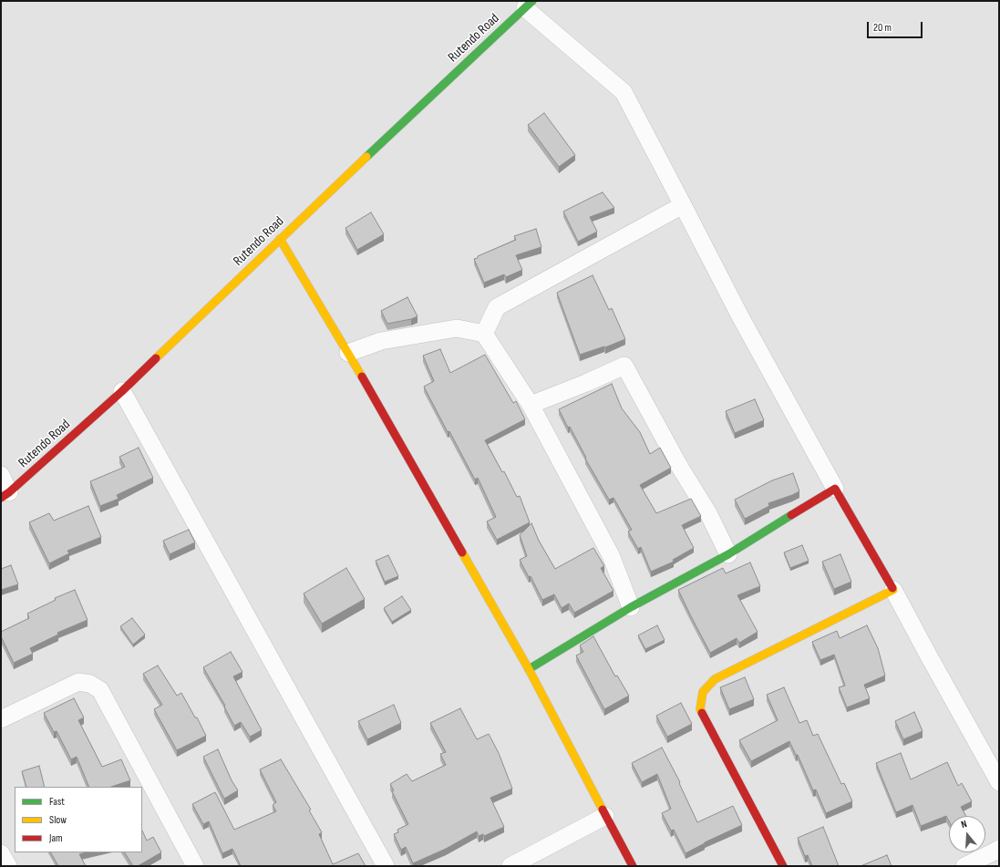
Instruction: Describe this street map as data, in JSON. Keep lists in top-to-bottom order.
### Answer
{
  "streets": {
    "street": ["Rutendo Road"]
  },
  "legend": ["Fast", "Slow", "Jam"],
  "scale_bar": "20 m",
  "north": "top"
}
